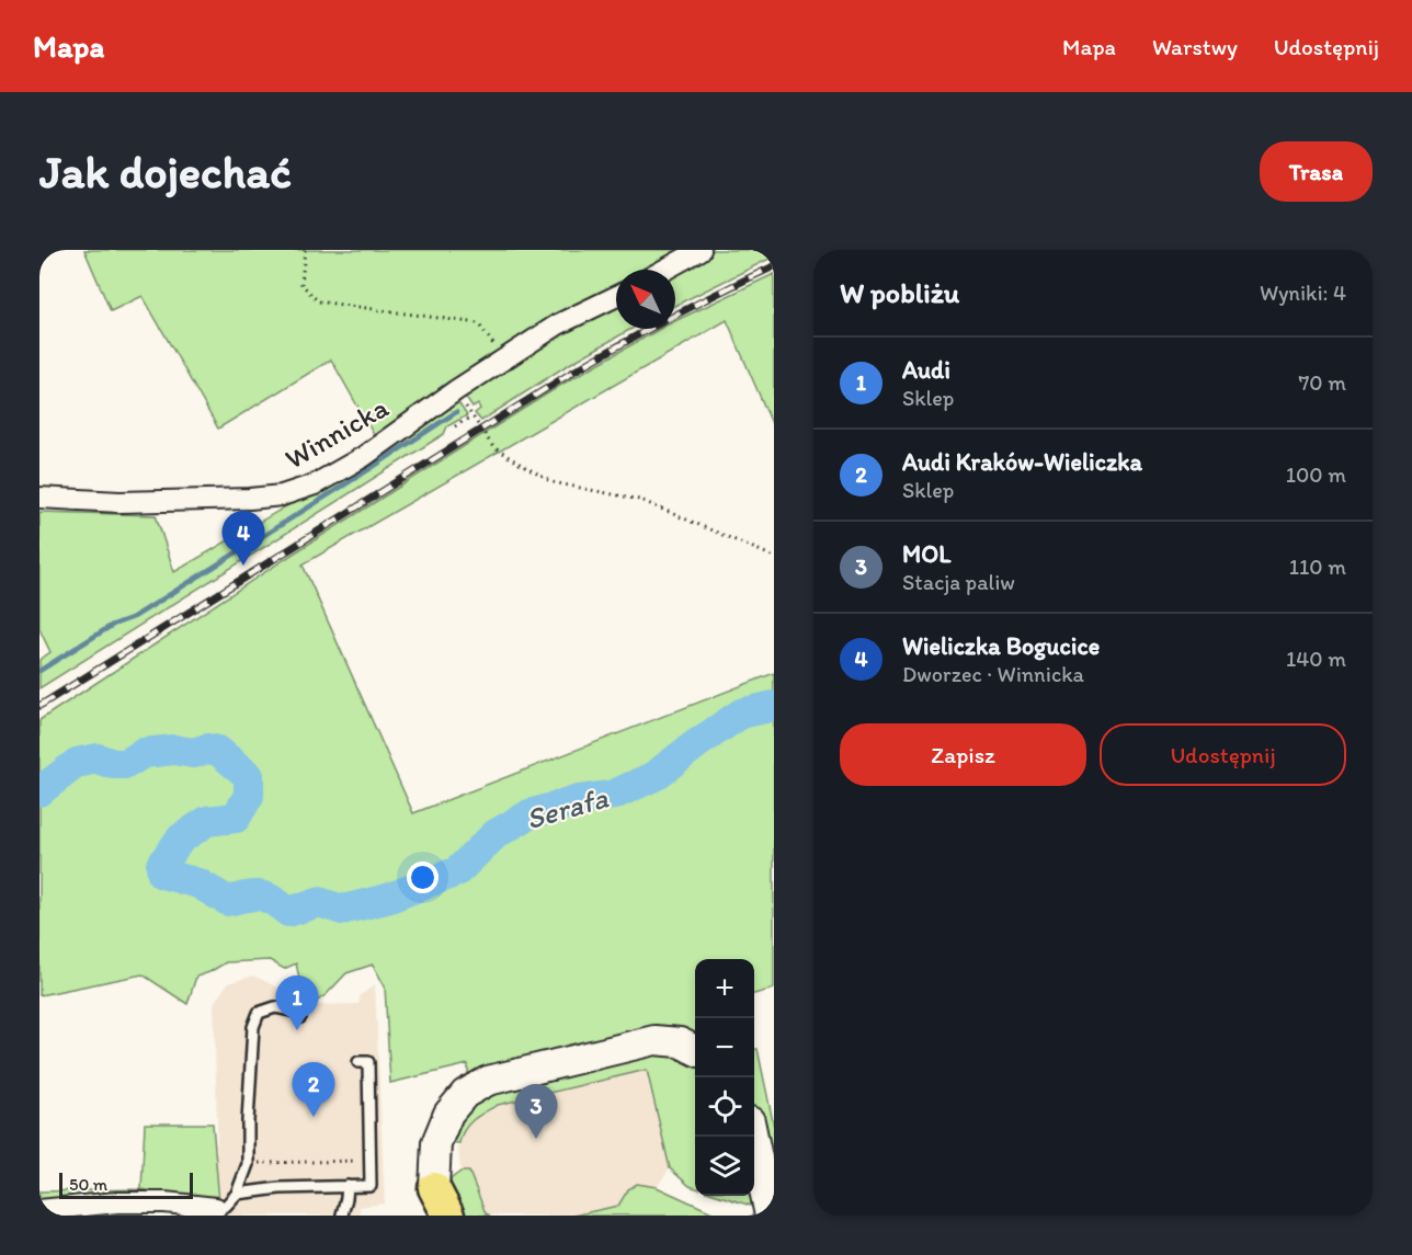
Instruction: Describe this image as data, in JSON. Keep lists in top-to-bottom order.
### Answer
{
  "streets": {
    "street": ["Winnicka"]
  },
  "water": ["Serafa"],
  "scale_bar": "50 m",
  "north": "top left",
  "page": {
    "header": "Mapa",
    "nav": ["Mapa", "Warstwy", "Udostępnij"],
    "buttons": [
      "Trasa",
      ["Zapisz", "Udostępnij"]
    ],
    "title": "Jak dojechać",
    "heading": ["W pobliżu", "Wyniki: 4"],
    "list": [
      {
        "mark": "1",
        "name": "Audi",
        "note": "Sklep",
        "value": "70 m"
      },
      {
        "mark": "2",
        "name": "Audi Kraków-Wieliczka",
        "note": "Sklep",
        "value": "100 m"
      },
      {
        "mark": "3",
        "name": "MOL",
        "note": "Stacja paliw",
        "value": "110 m"
      },
      {
        "mark": "4",
        "name": "Wieliczka Bogucice",
        "note": "Dworzec · Winnicka",
        "value": "140 m"
      }
    ],
    "pins": [
      "4",
      "1",
      "2",
      "3"
    ],
    "map_buttons": ["+", "−"],
    "scale": "50 m"
  }
}
